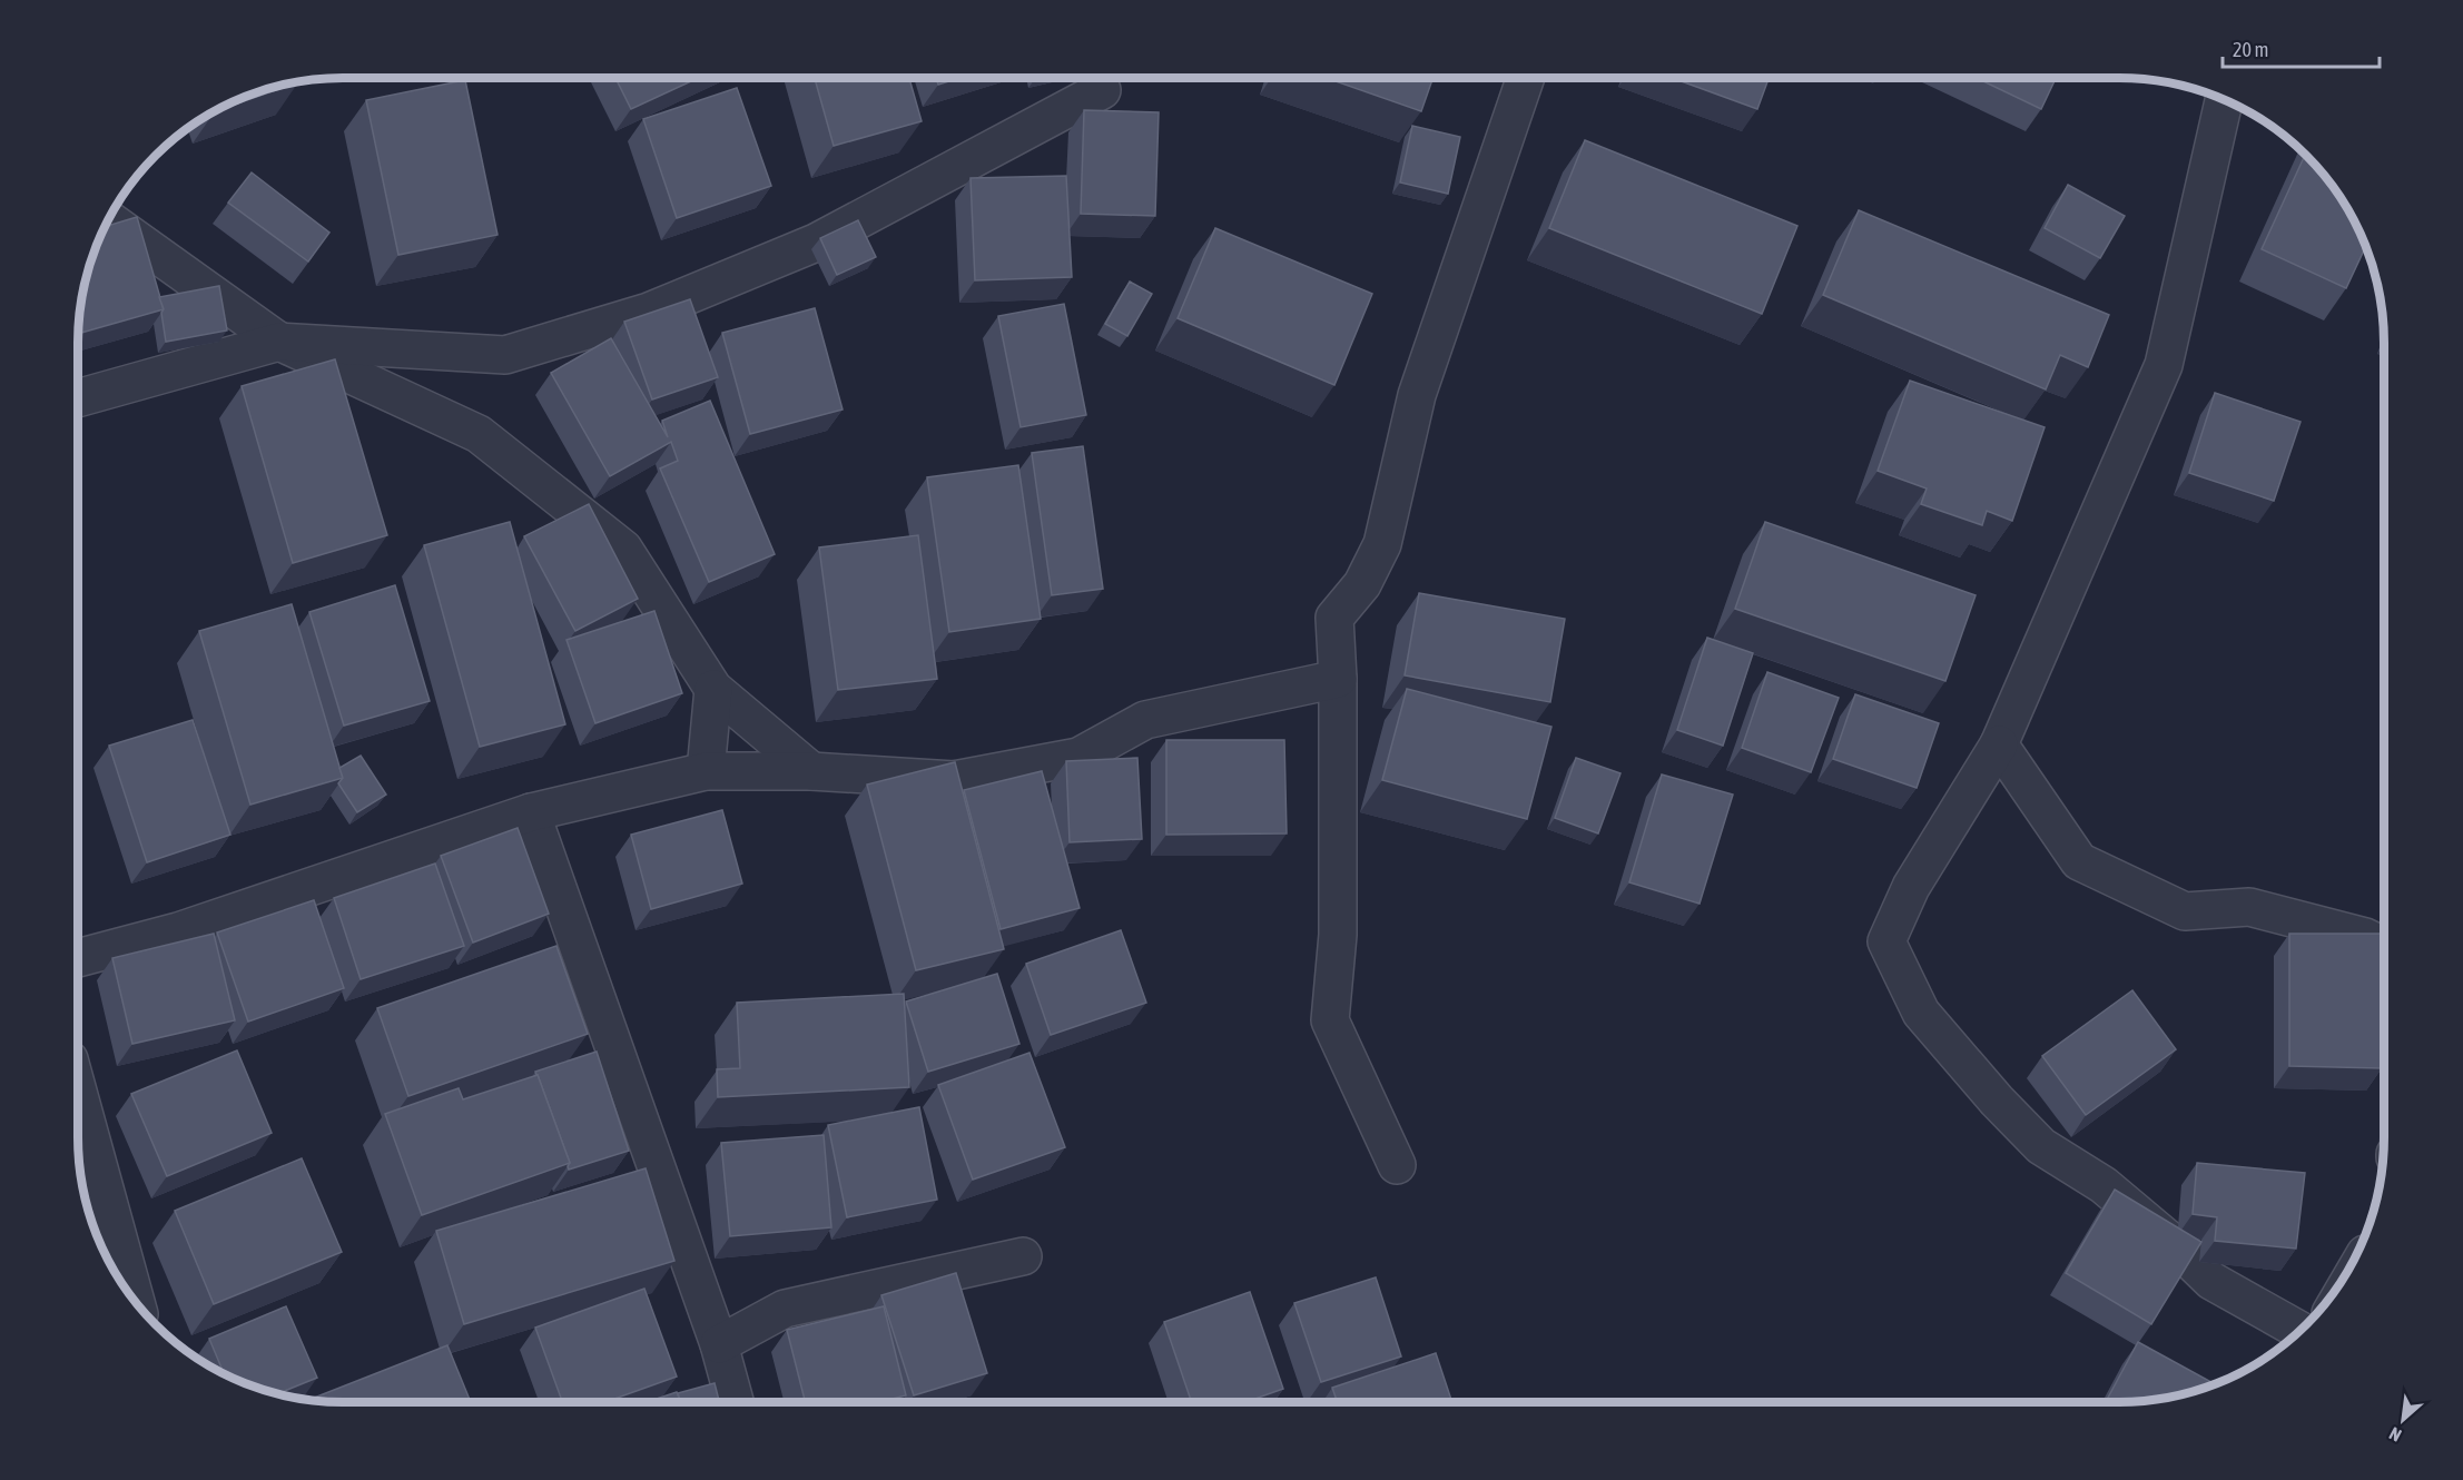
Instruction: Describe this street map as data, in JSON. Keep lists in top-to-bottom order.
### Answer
{
  "scale_bar": "20 m",
  "north": "bottom left"
}
